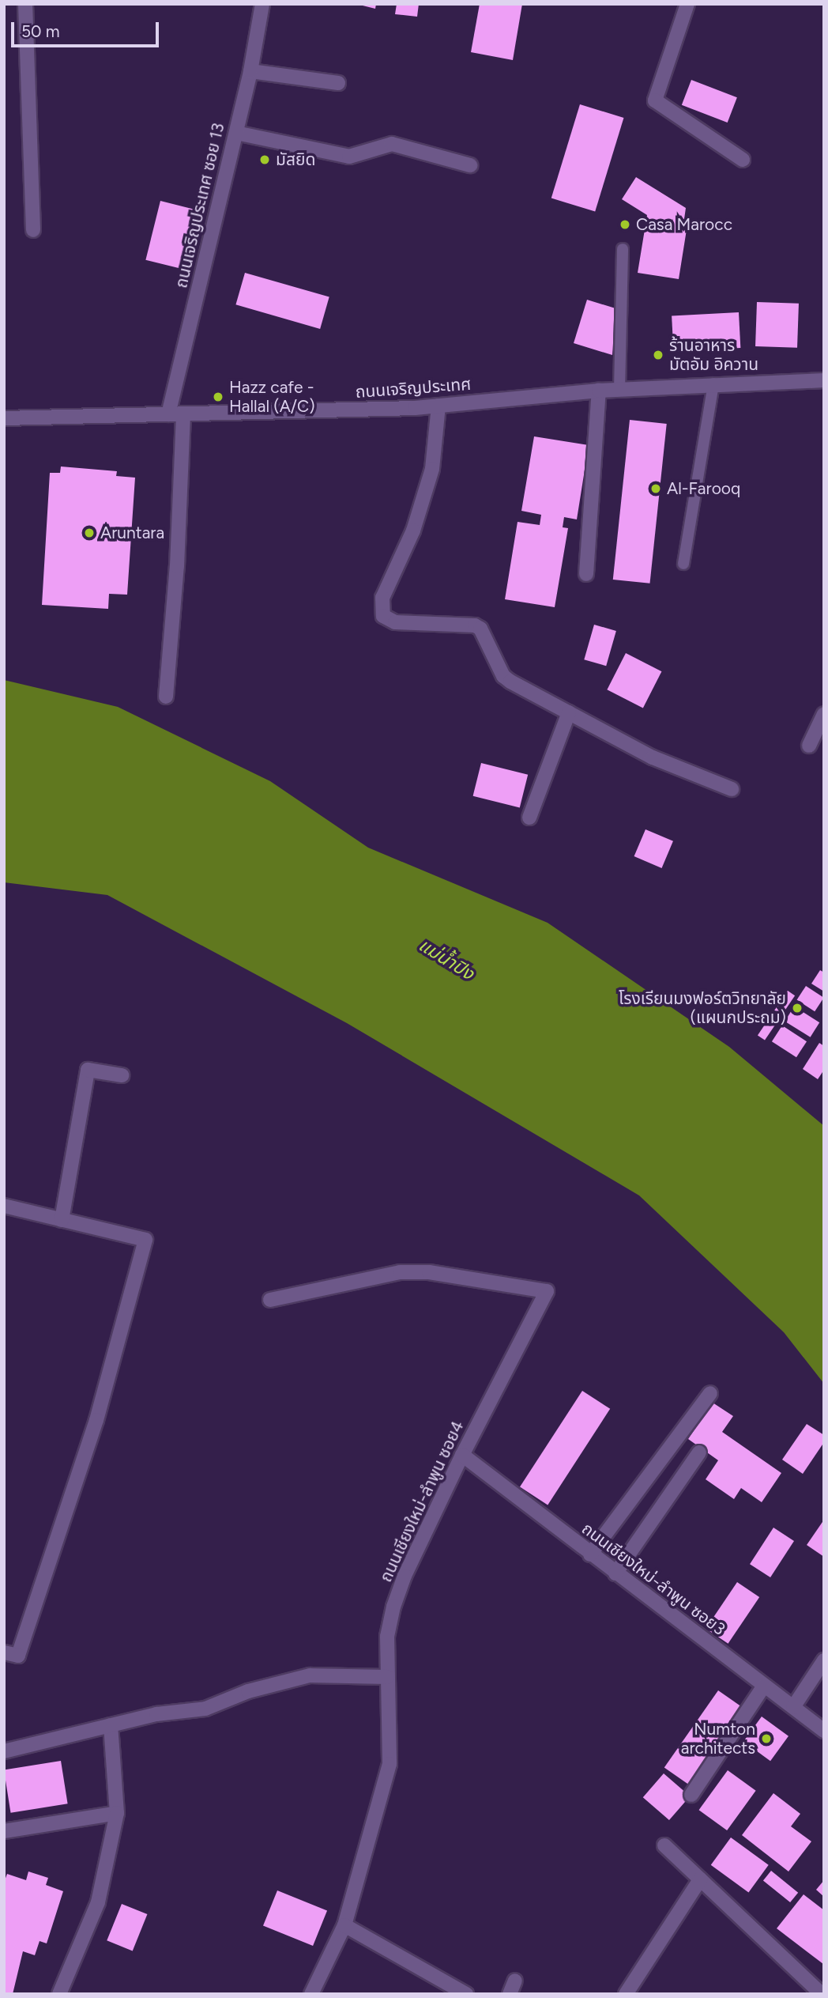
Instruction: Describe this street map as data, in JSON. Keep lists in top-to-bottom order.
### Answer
{
  "streets": {
    "street": [
      "ถนนเจริญประเทศ ซอย 13",
      "ถนนเจริญประเทศ",
      "ถนนเชียงใหม่-ลำพูน ซอย4",
      "ถนนเชียงใหม่-ลำพูน ซอย3"
    ]
  },
  "crossings": [
    ["ถนนเจริญประเทศ ซอย 13", "ถนนเจริญประเทศ"],
    ["ถนนเชียงใหม่-ลำพูน ซอย4", "ถนนเชียงใหม่-ลำพูน ซอย3"]
  ],
  "water": ["แม่น้ำปิง"],
  "places": [
    "มัสยิด",
    "Casa Marocc",
    "ร้านอาหาร มัตอัม อิควาน",
    "Hazz cafe - Hallal (A/C)",
    "Al-Farooq",
    "Aruntara",
    "โรงเรียนมงฟอร์ตวิทยาลัย (แผนกประถม)",
    "Numton architects"
  ],
  "scale_bar": "50 m"
}
